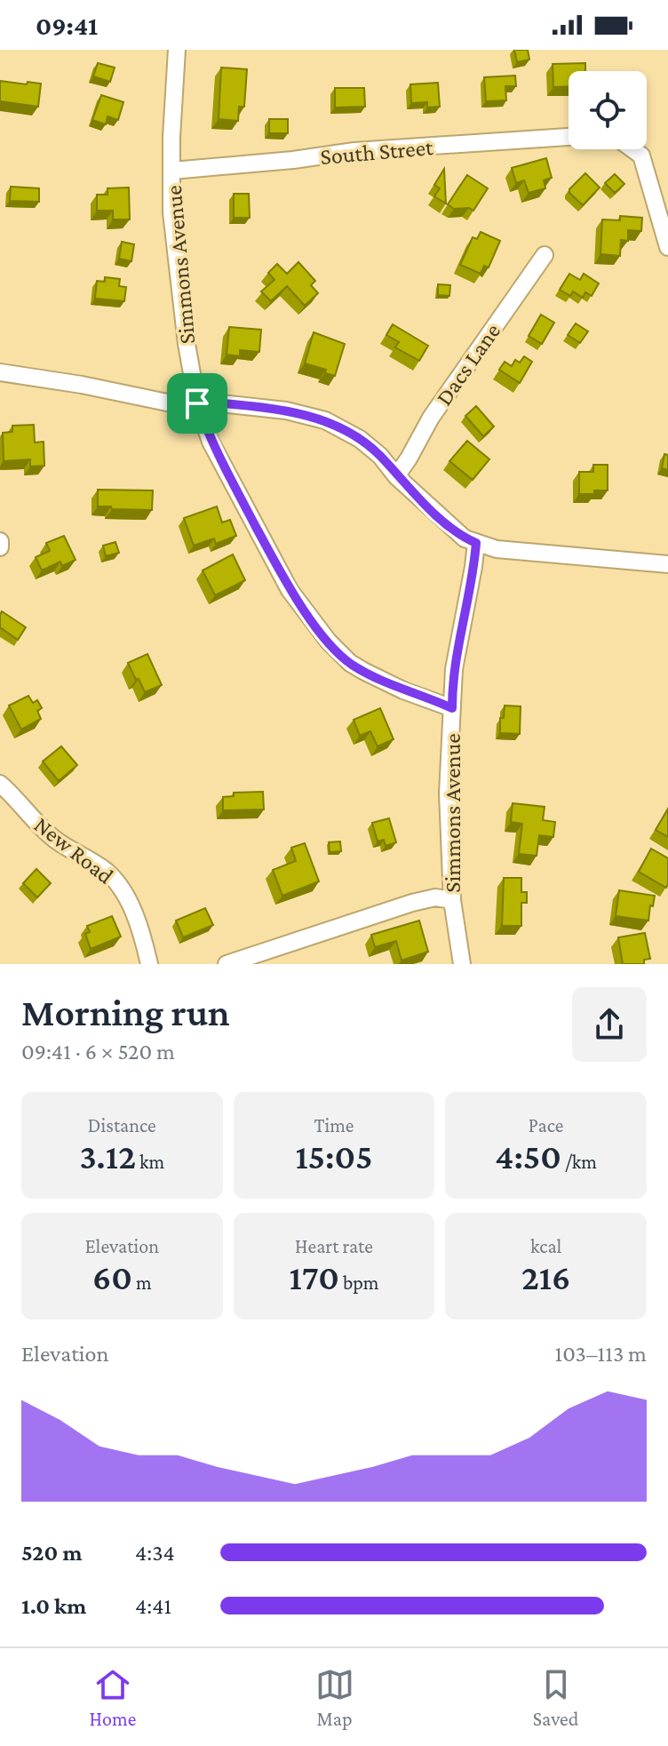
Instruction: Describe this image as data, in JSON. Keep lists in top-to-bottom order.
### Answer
{
  "streets": {
    "street": [
      "South Street",
      "Simmons Avenue",
      "Dacs Lane",
      "New Road"
    ]
  },
  "crossings": [
    ["South Street", "Simmons Avenue"]
  ],
  "page": {
    "status": "09:41",
    "heading": ["Morning run", "09:41 · 6 × 520 m"],
    "stats": [
      ["Distance", "3.12 km"],
      ["Time", "15:05"],
      ["Pace", "4:50 /km"],
      ["Elevation", "60 m"],
      ["Heart rate", "170 bpm"],
      ["kcal", "216"]
    ],
    "chart": ["Elevation", "103–113 m"],
    "list": [
      {
        "name": "520 m",
        "note": "4:34"
      },
      {
        "name": "1.0 km",
        "note": "4:41"
      }
    ],
    "tabs": ["Home", "Map", "Saved"]
  }
}
